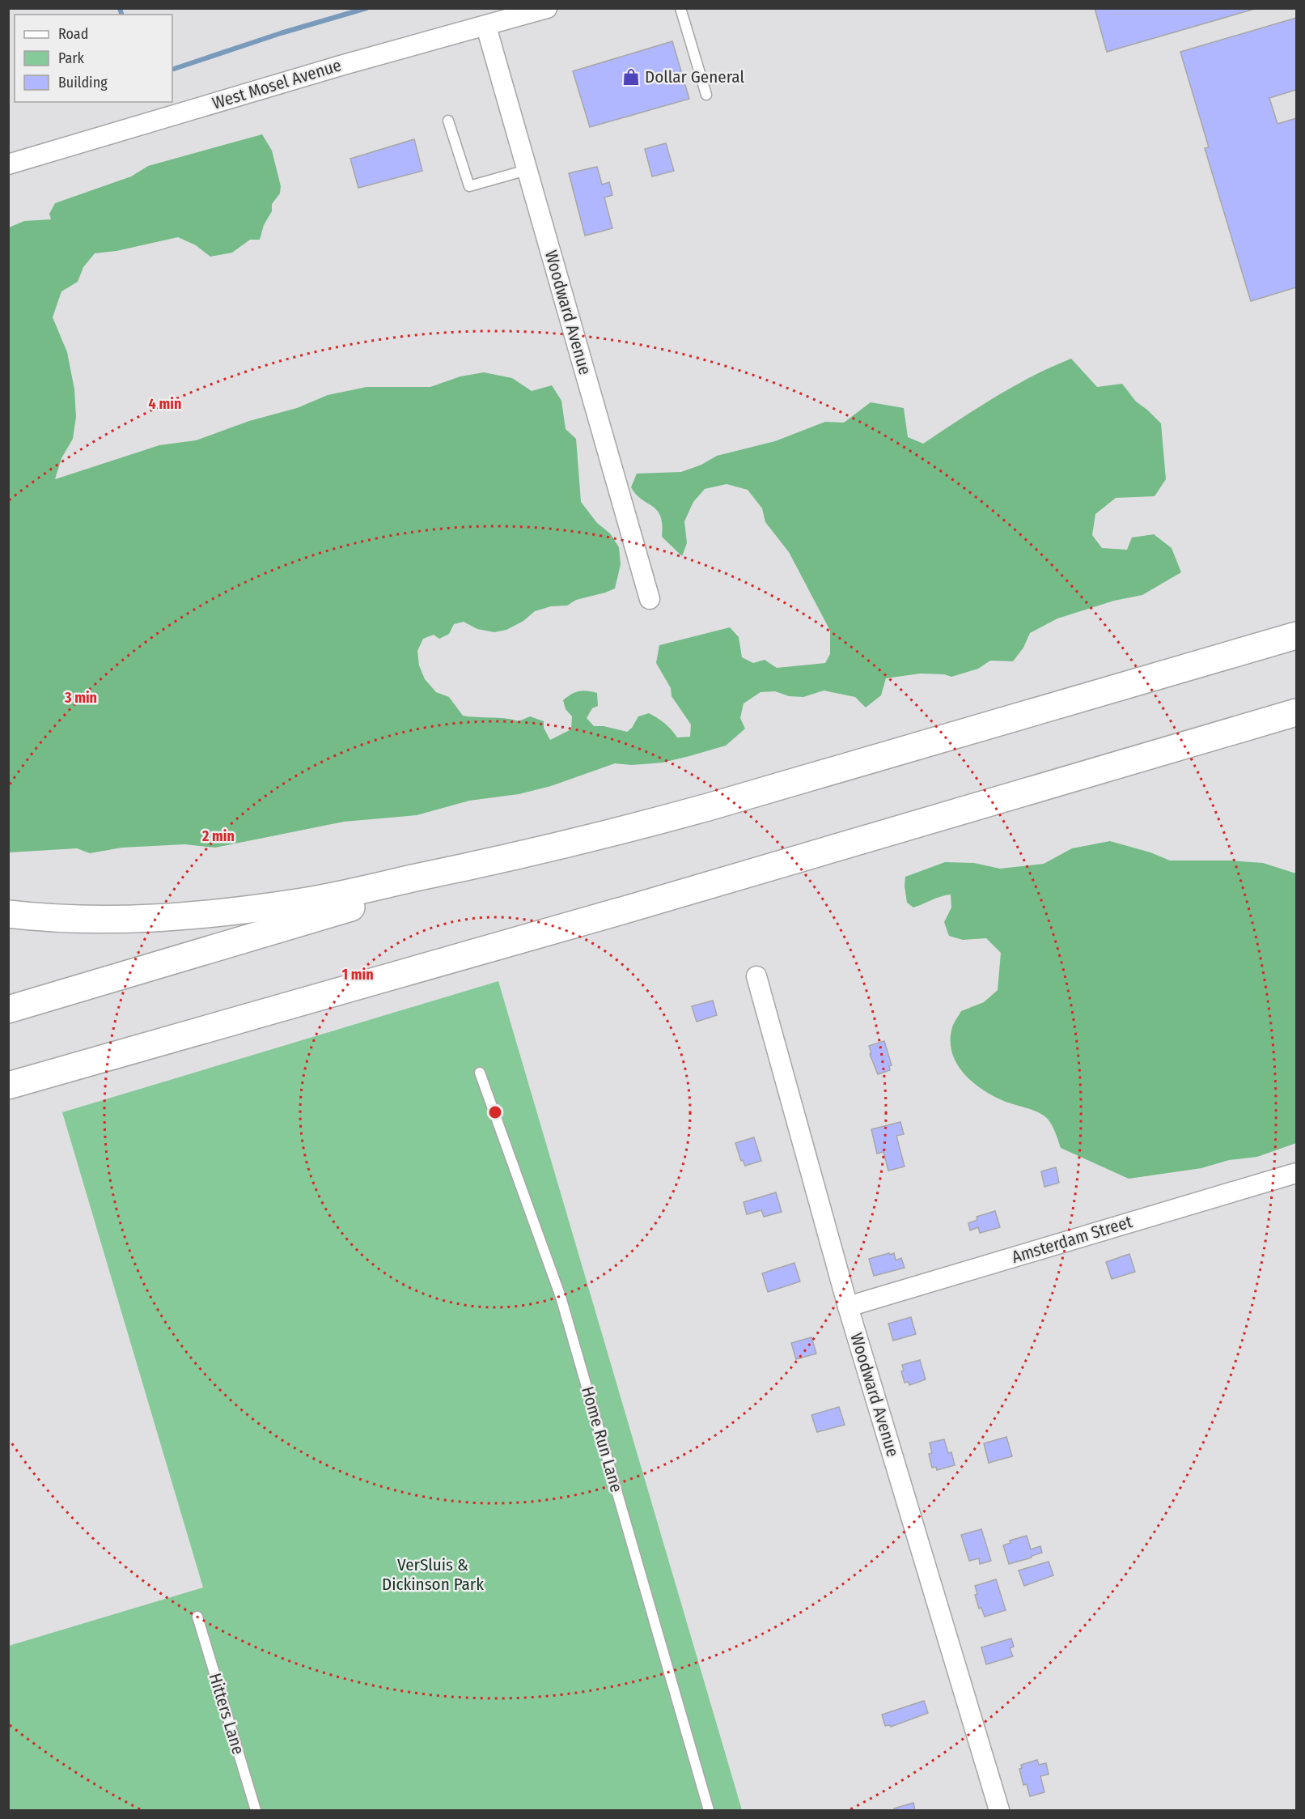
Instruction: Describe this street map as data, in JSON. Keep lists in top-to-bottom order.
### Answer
{
  "streets": {
    "street": ["West Mosel Avenue", "Woodward Avenue", "Amsterdam Street"],
    "lane": ["Home Run Lane", "Hitters Lane"]
  },
  "crossings": [
    ["West Mosel Avenue", "Woodward Avenue"],
    ["Woodward Avenue", "Amsterdam Street"]
  ],
  "parks": ["VerSluis & Dickinson Park"],
  "places": {
    "shop": ["Dollar General"]
  },
  "legend": ["Road", "Park", "Building"],
  "rings": [
    "4 min",
    "3 min",
    "2 min",
    "1 min"
  ]
}
